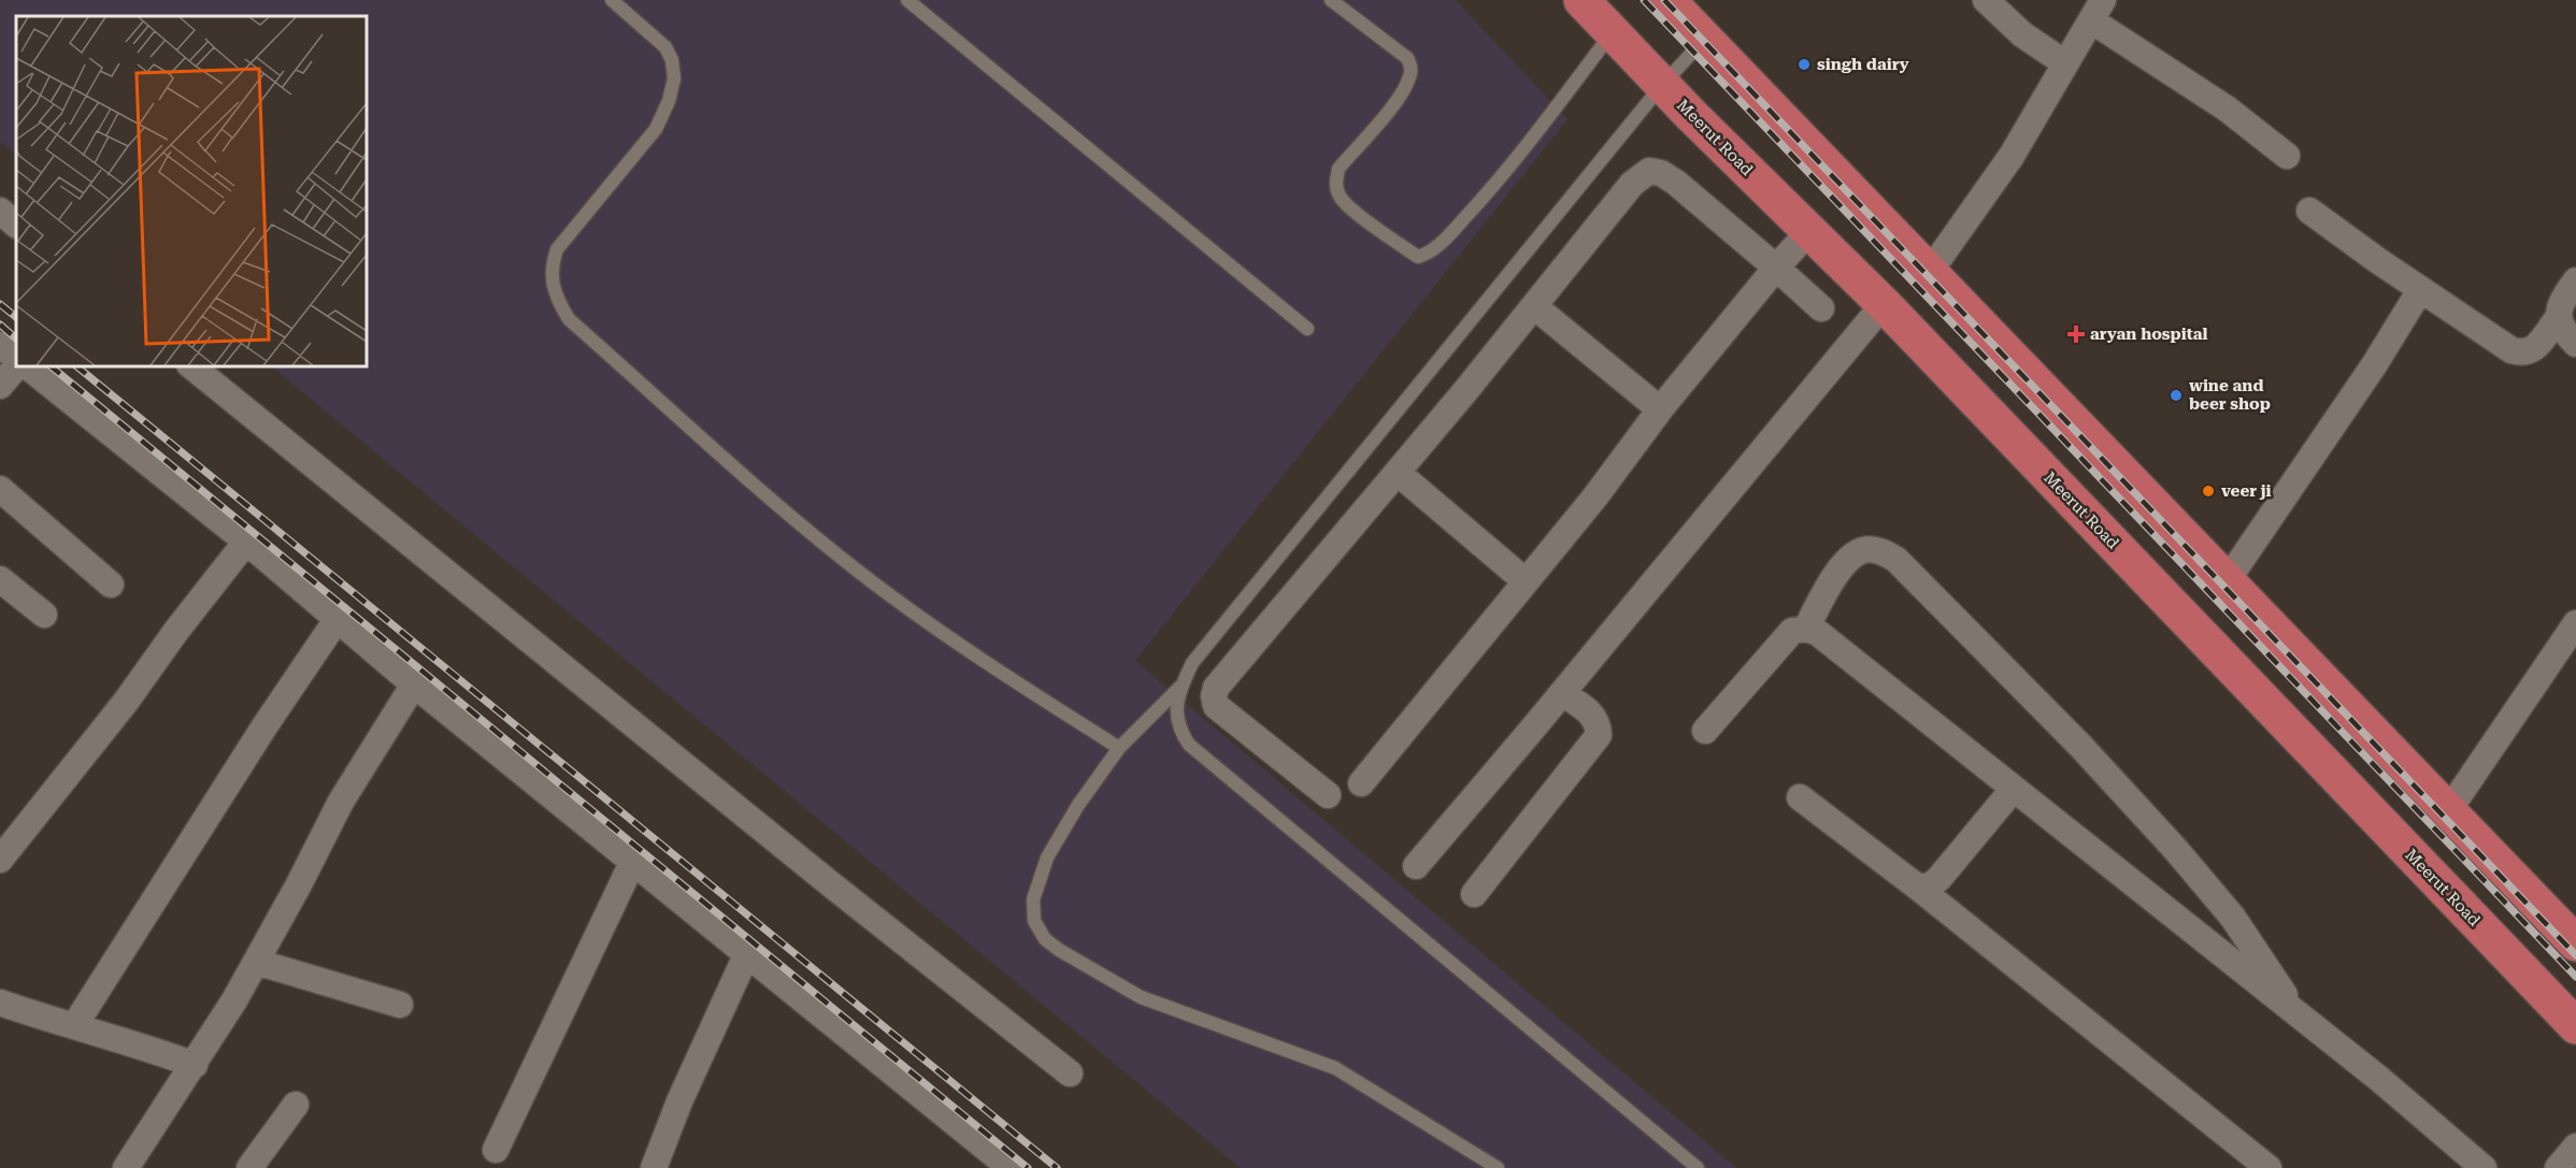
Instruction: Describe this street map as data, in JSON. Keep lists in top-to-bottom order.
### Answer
{
  "streets": {
    "highway": ["Meerut Road"]
  },
  "places": {
    "other": ["singh dairy", "wine and beer shop", "veer ji"],
    "health": ["aryan hospital"]
  }
}
